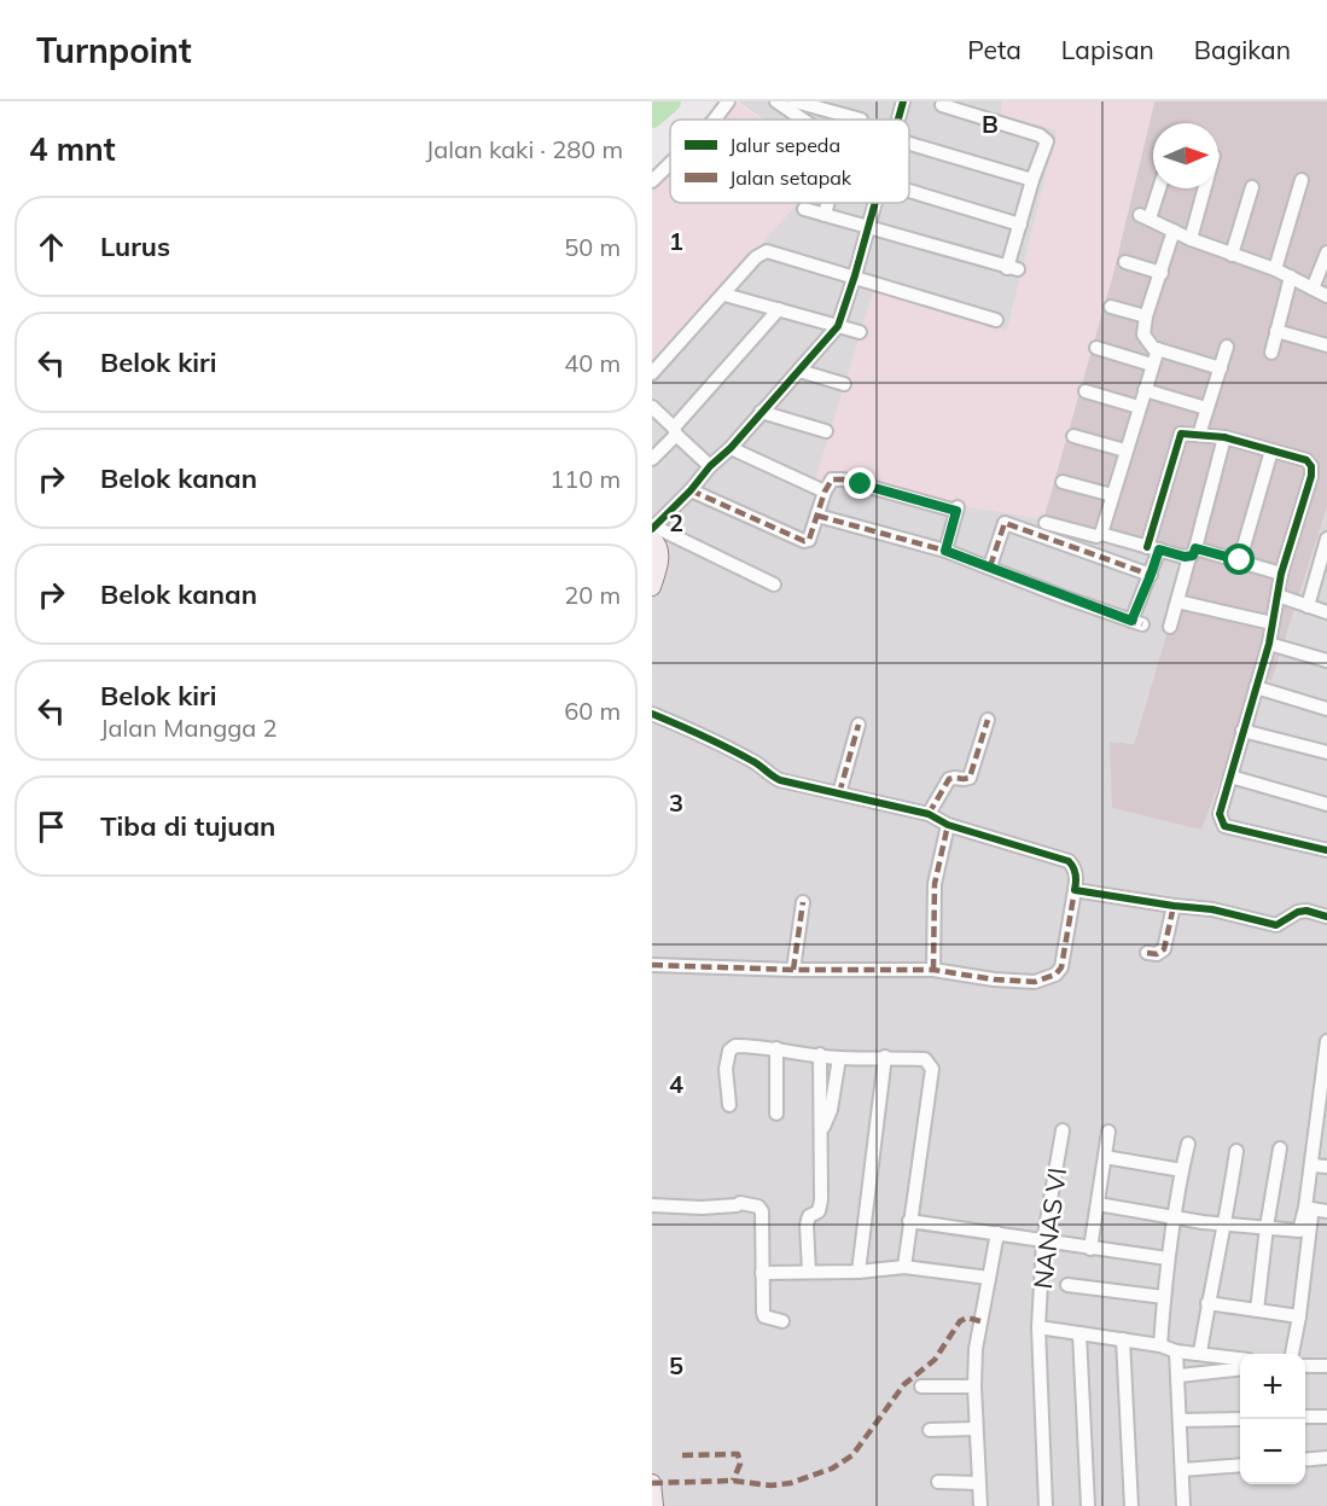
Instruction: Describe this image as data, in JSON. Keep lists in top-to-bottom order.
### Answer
{
  "streets": {
    "street": ["NANAS VI"]
  },
  "legend": ["Jalur sepeda", "Jalan setapak"],
  "north": "right",
  "page": {
    "header": "Turnpoint",
    "nav": ["Peta", "Lapisan", "Bagikan"],
    "heading": ["4 mnt", "Jalan kaki · 280 m"],
    "list": [
      ["Lurus", "50 m"],
      ["Belok kiri", "40 m"],
      ["Belok kanan", "110 m"],
      ["Belok kanan", "20 m"],
      ["Belok kiri", "Jalan Mangga 2", "60 m"],
      "Tiba di tujuan"
    ],
    "map_buttons": ["+", "−"]
  },
  "grid": {
    "columns": ["B"],
    "rows": [
      "1",
      "2",
      "3",
      "4",
      "5"
    ]
  }
}
